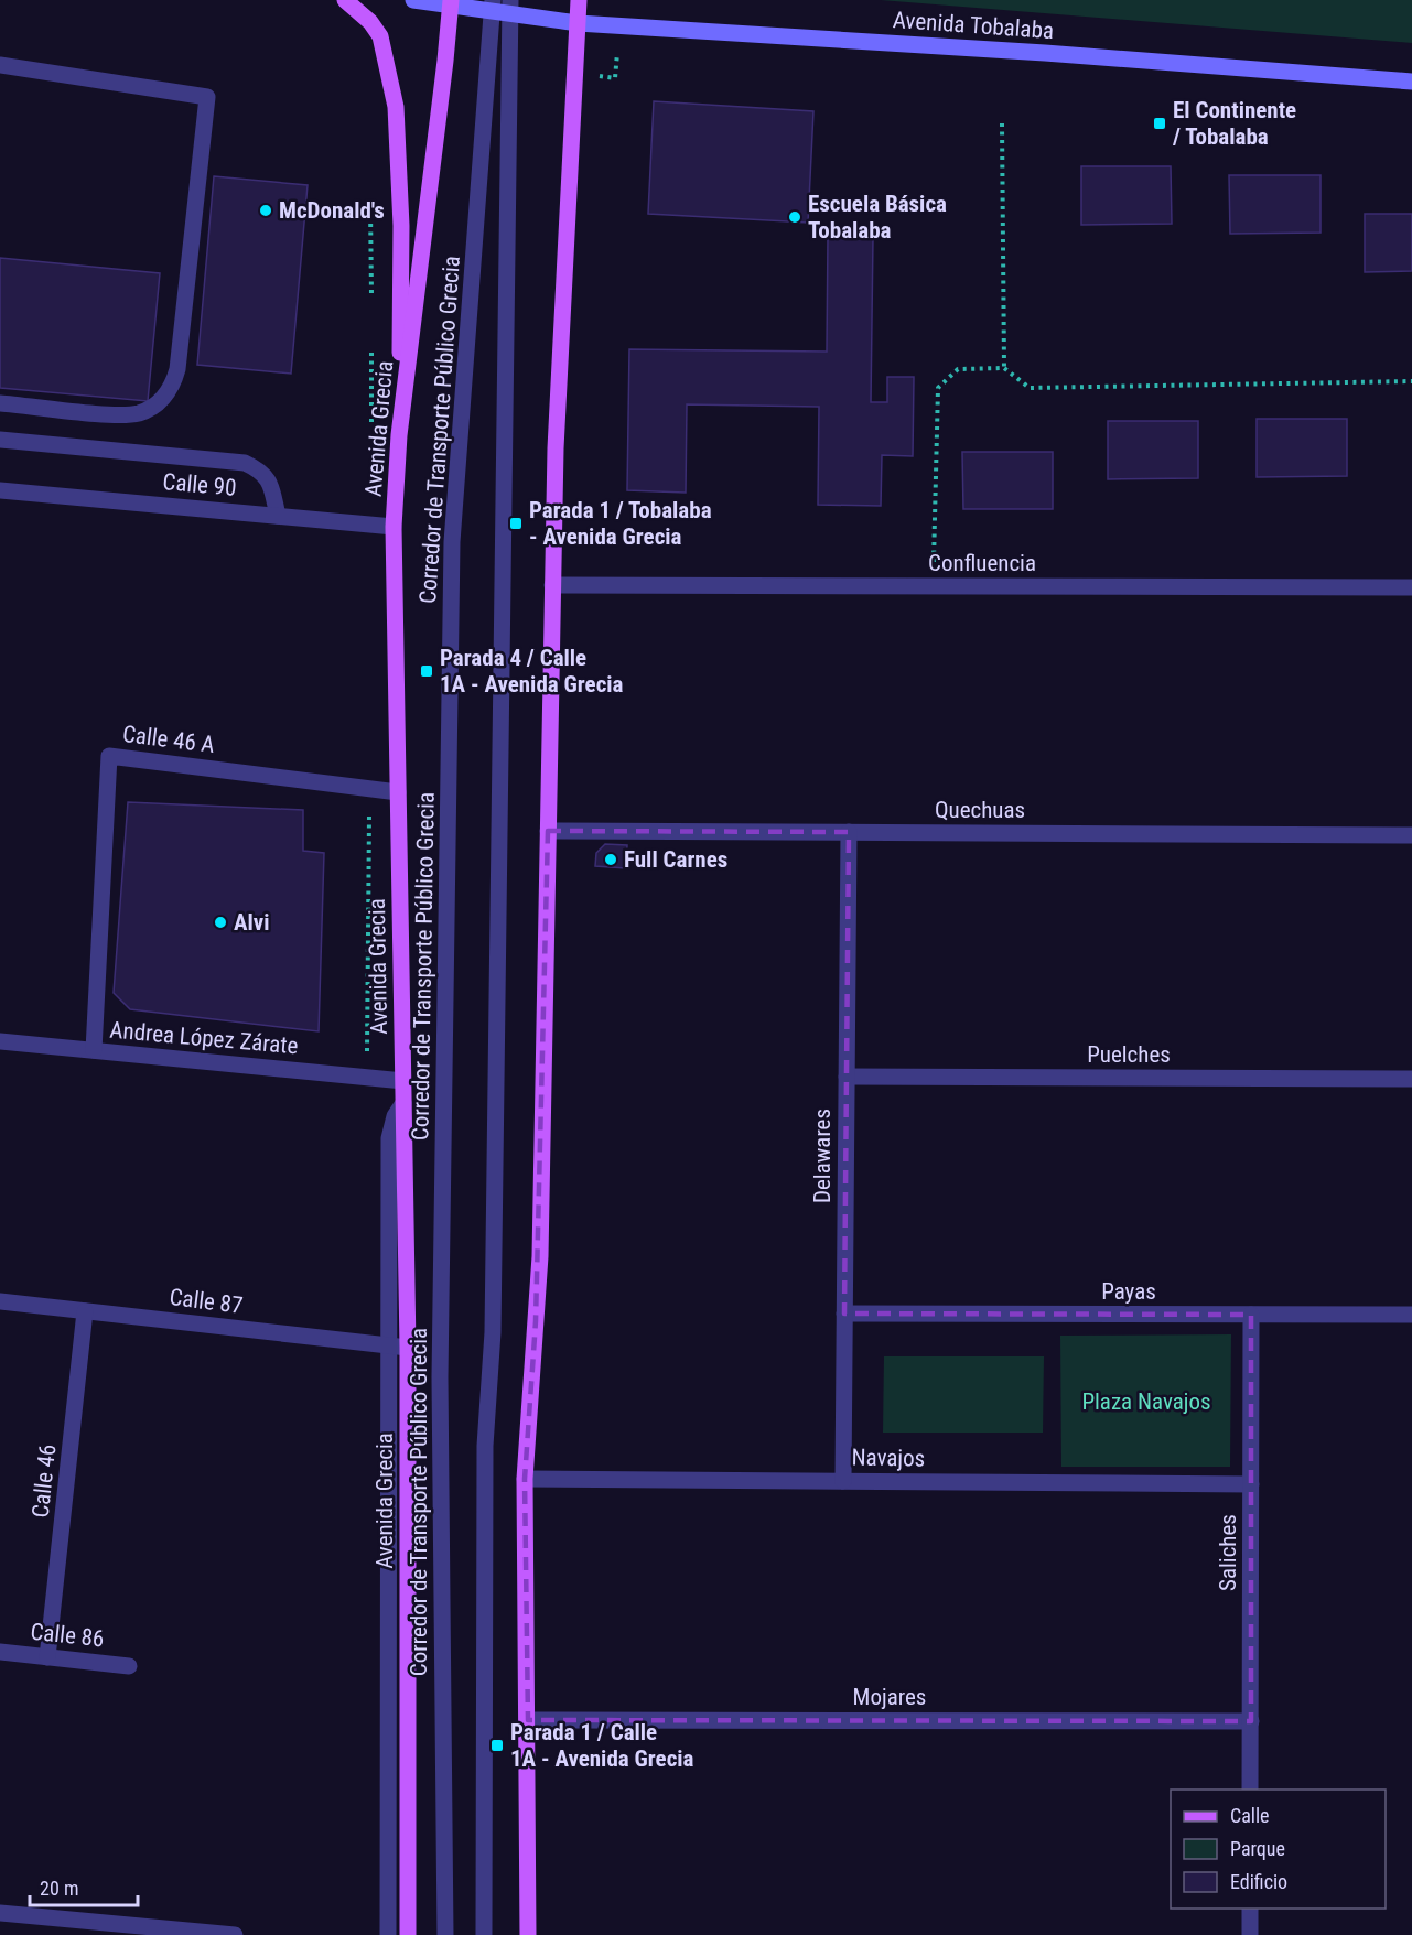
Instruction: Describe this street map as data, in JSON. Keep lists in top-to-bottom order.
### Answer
{
  "streets": {
    "main road": ["Avenida Tobalaba", "Avenida Grecia"],
    "street": [
      "Corredor de Transporte Público Grecia",
      "Calle 90",
      "Confluencia",
      "Calle 46 A",
      "Quechuas",
      "Andrea López Zárate",
      "Puelches",
      "Delawares",
      "Payas",
      "Calle 87",
      "Navajos",
      "Calle 46",
      "Saliches",
      "Calle 86",
      "Mojares"
    ]
  },
  "crossings": [
    ["Avenida Tobalaba", "Avenida Grecia"],
    ["Avenida Tobalaba", "Corredor de Transporte Público Grecia"],
    ["Avenida Grecia", "Calle 90"],
    ["Avenida Grecia", "Calle 46 A"],
    ["Avenida Grecia", "Andrea López Zárate"],
    ["Avenida Grecia", "Calle 87"],
    ["Calle 46 A", "Andrea López Zárate"],
    ["Quechuas", "Delawares"],
    ["Puelches", "Delawares"],
    ["Delawares", "Payas"],
    ["Delawares", "Navajos"],
    ["Payas", "Saliches"],
    ["Calle 87", "Calle 46"],
    ["Navajos", "Saliches"],
    ["Calle 46", "Calle 86"],
    ["Saliches", "Mojares"]
  ],
  "parks": ["Plaza Navajos"],
  "places": {
    "transit": [
      "El Continente / Tobalaba",
      "Parada 1 / Tobalaba - Avenida Grecia",
      "Parada 4 / Calle 1A - Avenida Grecia",
      "Parada 1 / Calle 1A - Avenida Grecia"
    ],
    "other": [
      "McDonald's",
      "Escuela Básica Tobalaba",
      "Full Carnes",
      "Alvi"
    ]
  },
  "legend": ["Calle", "Parque", "Edificio"],
  "scale_bar": "20 m"
}
